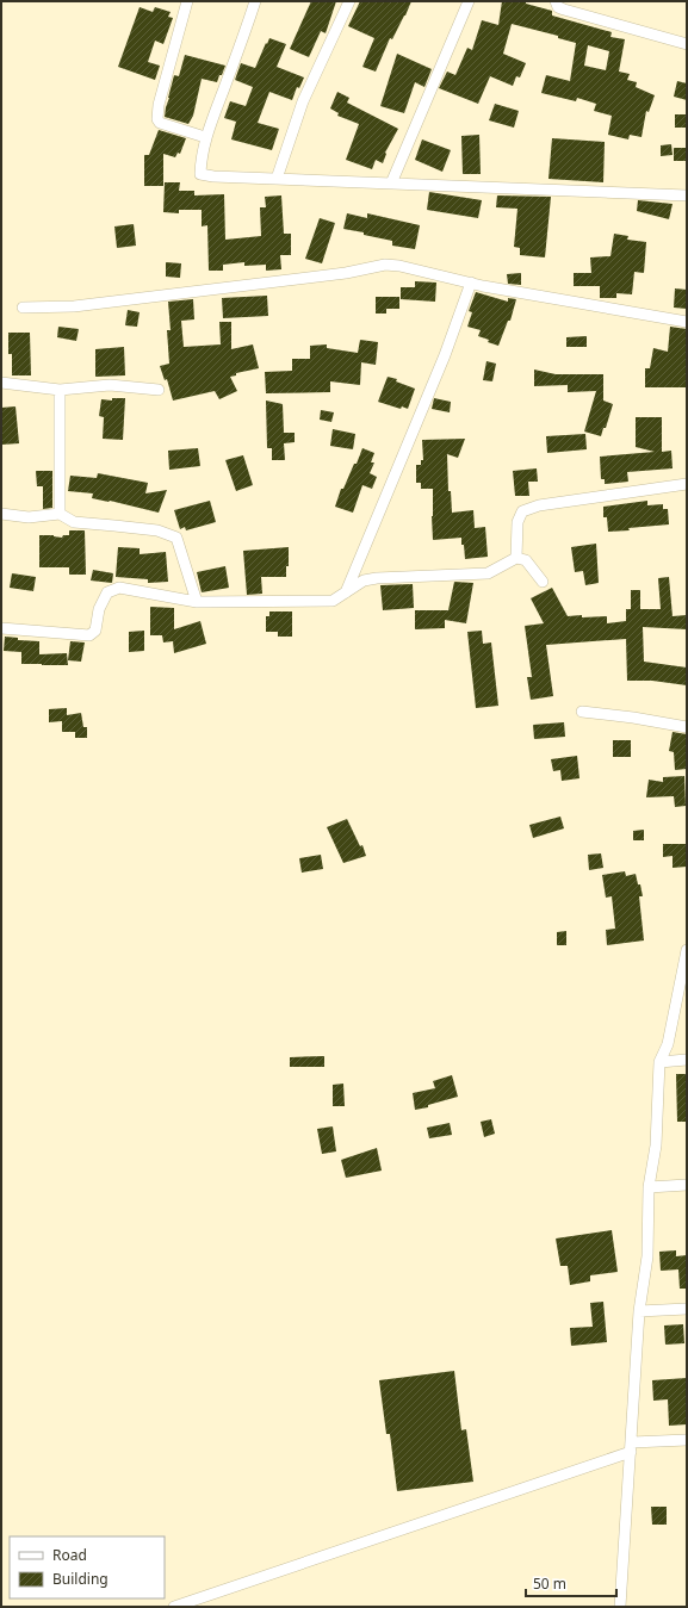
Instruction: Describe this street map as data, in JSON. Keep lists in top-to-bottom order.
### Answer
{
  "legend": ["Road", "Building"],
  "scale_bar": "50 m"
}
